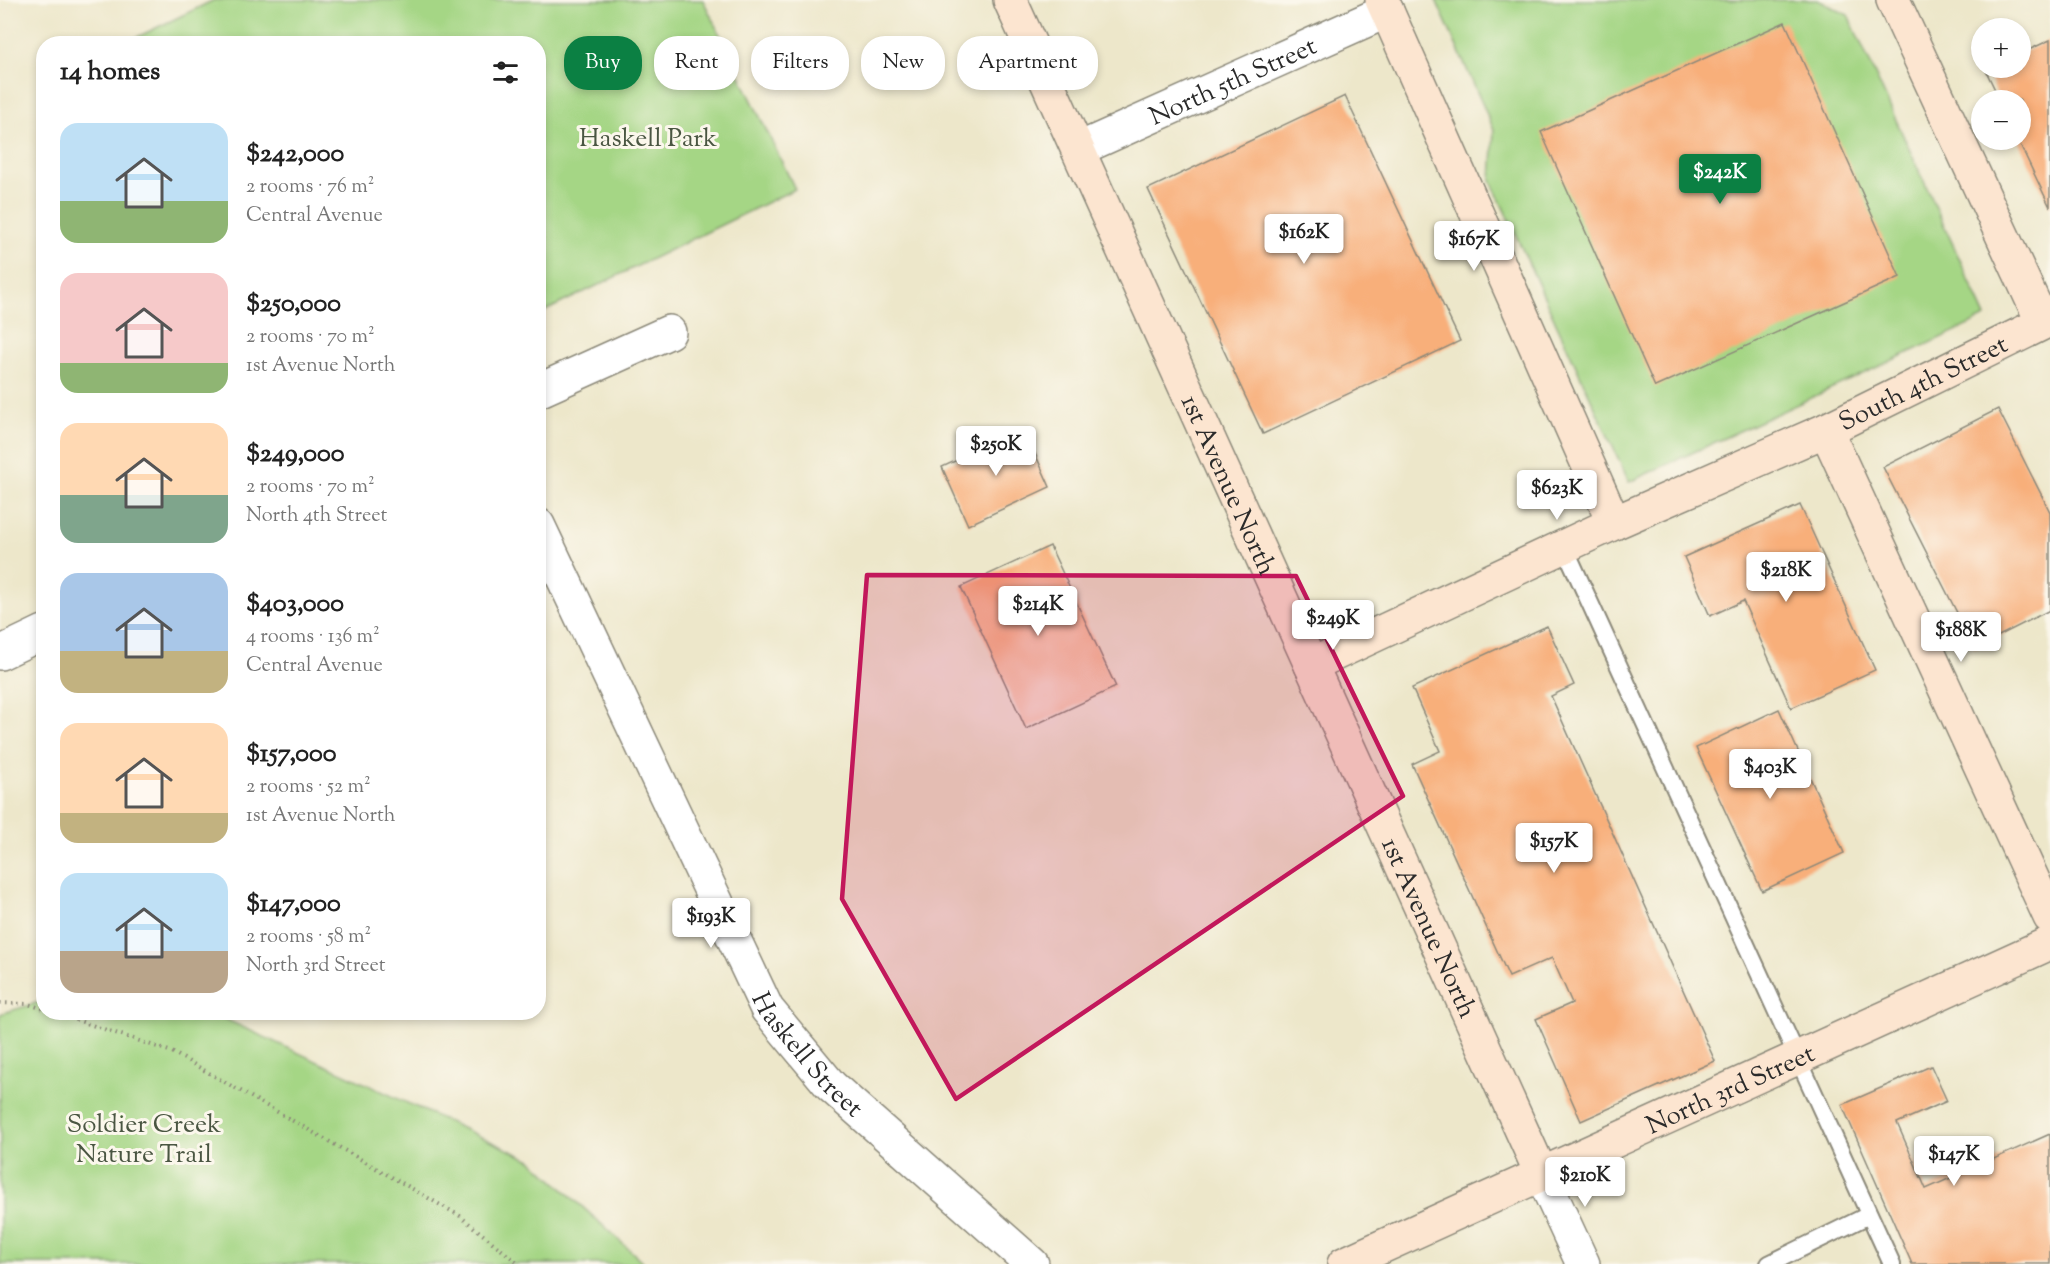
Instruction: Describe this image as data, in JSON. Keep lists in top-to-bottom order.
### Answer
{
  "streets": {
    "main road": ["South 4th Street", "1st Avenue North", "North 3rd Street"],
    "street": ["North 5th Street", "Haskell Street"]
  },
  "crossings": [
    ["North 5th Street", "1st Avenue North"],
    ["South 4th Street", "1st Avenue North"],
    ["1st Avenue North", "North 3rd Street"]
  ],
  "parks": ["Haskell Park", "Soldier Creek Nature Trail"],
  "page": {
    "map_buttons": ["+", "−"],
    "chip": [
      "Buy",
      "Rent",
      "Filters",
      "New",
      "Apartment"
    ],
    "heading": "14 homes",
    "list": [
      {
        "name": "$242,000",
        "note": "2 rooms · 76 m² · Central Avenue"
      },
      {
        "name": "$250,000",
        "note": "2 rooms · 70 m² · 1st Avenue North"
      },
      {
        "name": "$249,000",
        "note": "2 rooms · 70 m² · North 4th Street"
      },
      {
        "name": "$403,000",
        "note": "4 rooms · 136 m² · Central Avenue"
      },
      {
        "name": "$157,000",
        "note": "2 rooms · 52 m² · 1st Avenue North"
      },
      {
        "name": "$147,000",
        "note": "2 rooms · 58 m² · North 3rd Street"
      }
    ],
    "price": [
      "$242K",
      "$162K",
      "$167K",
      "$250K",
      "$623K",
      "$218K",
      "$214K",
      "$249K",
      "$188K",
      "$403K",
      "$157K",
      "$193K",
      "$147K",
      "$210K"
    ]
  }
}
